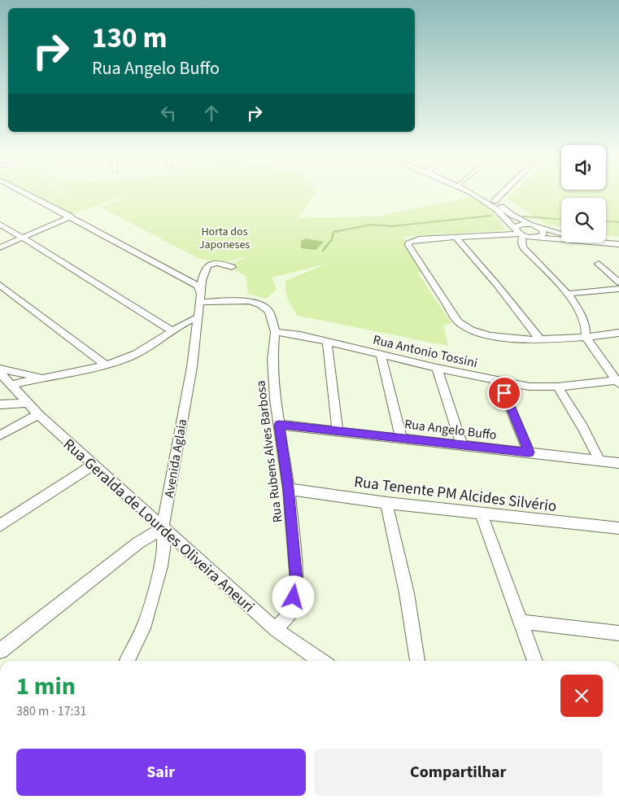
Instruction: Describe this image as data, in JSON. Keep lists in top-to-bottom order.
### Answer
{
  "streets": {
    "street": [
      "Rua Antonio Tossini",
      "Rua Angelo Buffo",
      "Rua Rubens Alves Barbosa",
      "Avenida Aglaia",
      "Rua Tenente PM Alcides Silvério",
      "Rua Geralda de Lourdes Oliveira Aneuri"
    ]
  },
  "crossings": [
    ["Rua Antonio Tossini", "Rua Rubens Alves Barbosa"],
    ["Rua Angelo Buffo", "Rua Rubens Alves Barbosa"],
    ["Rua Rubens Alves Barbosa", "Avenida Aglaia"],
    ["Rua Rubens Alves Barbosa", "Rua Tenente PM Alcides Silvério"],
    ["Rua Rubens Alves Barbosa", "Rua Geralda de Lourdes Oliveira Aneuri"],
    ["Avenida Aglaia", "Rua Geralda de Lourdes Oliveira Aneuri"]
  ],
  "parks": ["Horta dos Japoneses"],
  "page": {
    "turn": ["130 m", "Rua Angelo Buffo"],
    "heading": ["1 min", "380 m · 17:31"],
    "buttons": ["Sair", "Compartilhar"]
  }
}
